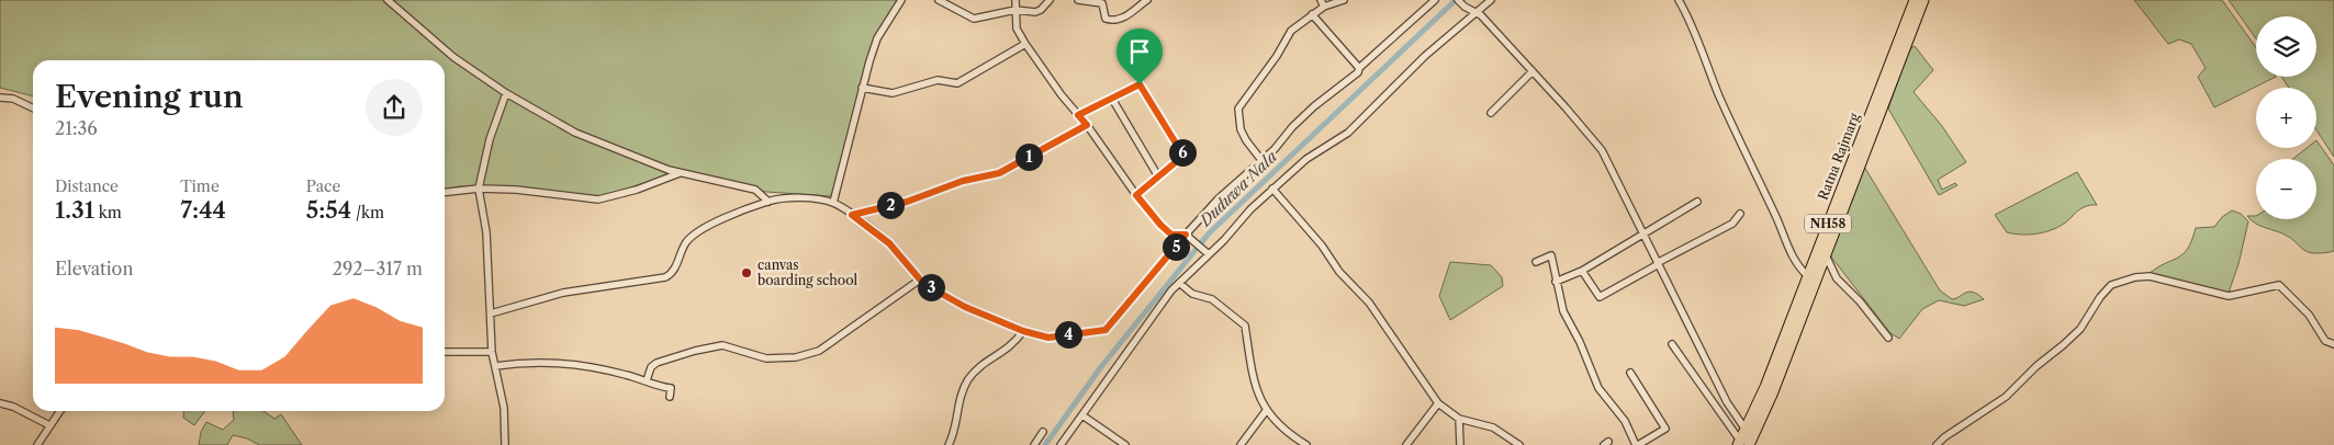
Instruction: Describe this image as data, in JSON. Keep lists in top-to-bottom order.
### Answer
{
  "streets": {
    "highway": ["Ratna Rajmarg", "NH58"]
  },
  "water": ["Duduwa Nala"],
  "places": ["canvas boarding school"],
  "page": {
    "map_buttons": ["+", "−"],
    "heading": ["Evening run", "21:36"],
    "pins": [
      "6",
      "1",
      "2",
      "5",
      "3",
      "4"
    ],
    "stats": [
      ["Distance", "1.31 km"],
      ["Time", "7:44"],
      ["Pace", "5:54 /km"]
    ],
    "chart": ["Elevation", "292–317 m"]
  }
}
